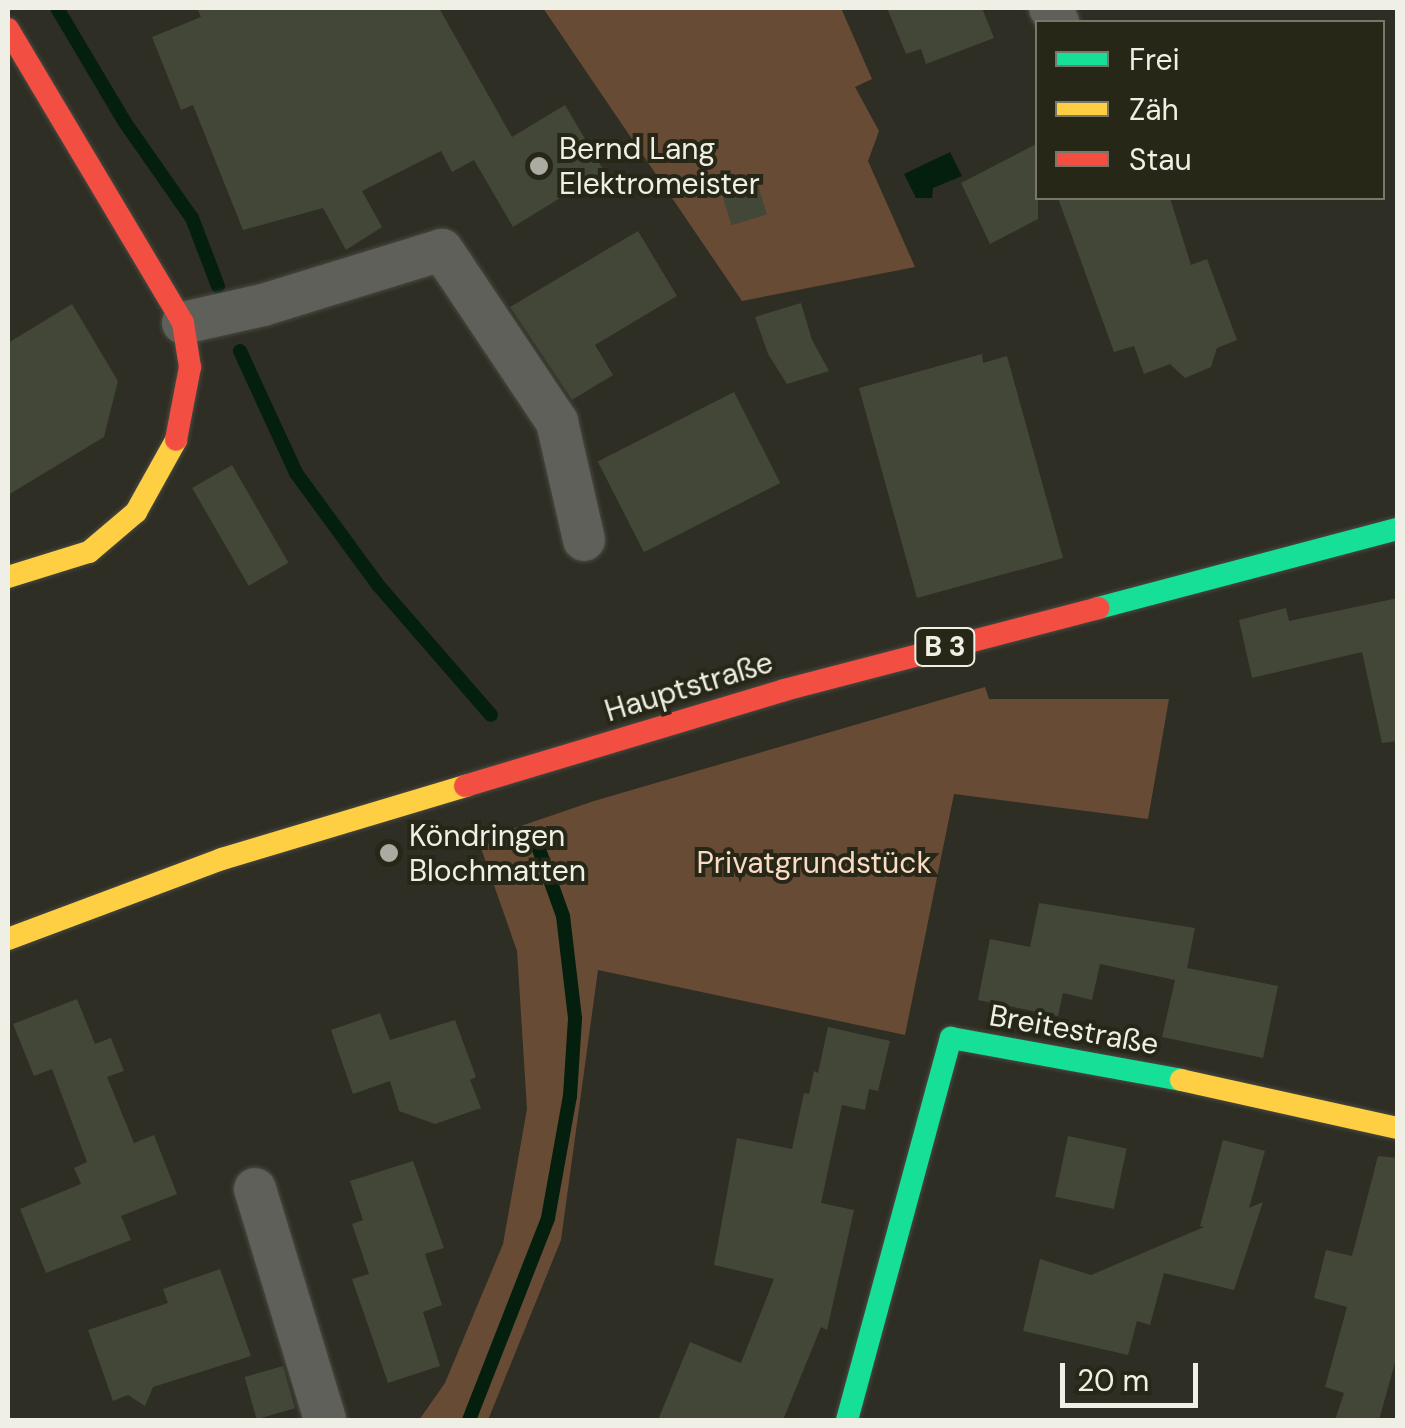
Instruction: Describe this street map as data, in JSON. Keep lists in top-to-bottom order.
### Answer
{
  "streets": {
    "street": ["B 3", "Hauptstraße", "Breitestraße"]
  },
  "parks": ["Privatgrundstück"],
  "places": ["Bernd Lang Elektromeister", "Köndringen Blochmatten"],
  "legend": ["Frei", "Zäh", "Stau"],
  "scale_bar": "20 m"
}
